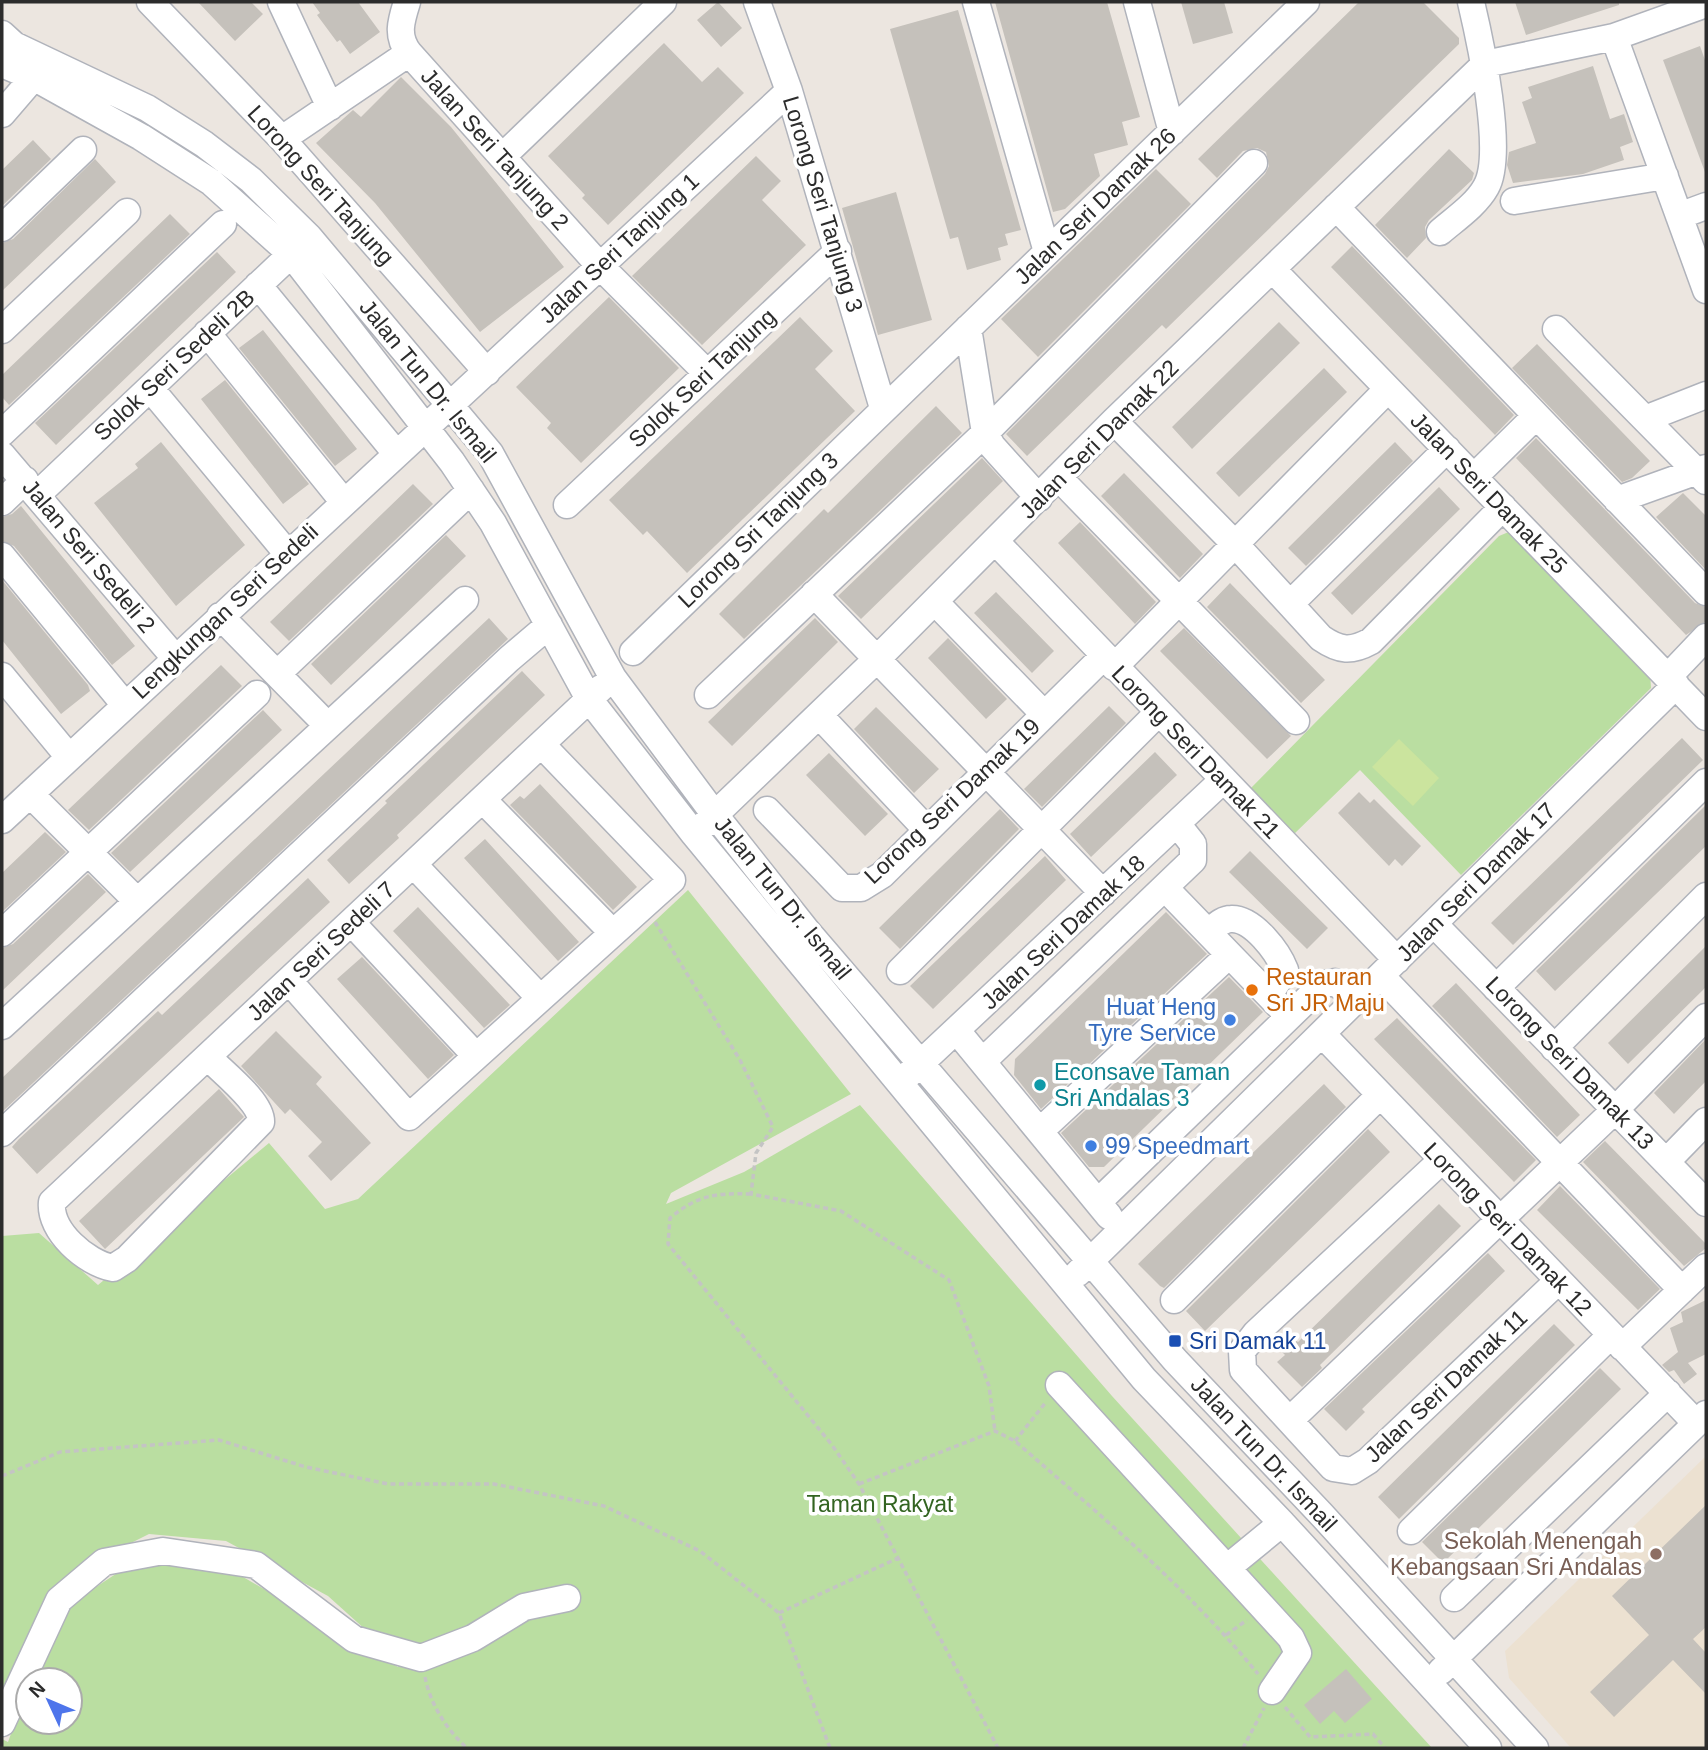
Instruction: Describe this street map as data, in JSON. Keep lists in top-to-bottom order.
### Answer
{
  "streets": {
    "street": [
      "Jalan Seri Tanjung 2",
      "Lorong Seri Tanjung",
      "Lorong Seri Tanjung 3",
      "Jalan Seri Damak 26",
      "Jalan Seri Tanjung 1",
      "Solok Seri Sedeli 2B",
      "Solok Seri Tanjung",
      "Jalan Tun Dr. Ismail",
      "Jalan Seri Damak 22",
      "Jalan Seri Damak 25",
      "Lorong Sri Tanjung 3",
      "Jalan Seri Sedeli 2",
      "Lengkungan Seri Sedeli",
      "Lorong Seri Damak 21",
      "Lorong Seri Damak 19",
      "Jalan Seri Damak 17",
      "Jalan Seri Damak 18",
      "Jalan Seri Sedeli 7",
      "Lorong Seri Damak 13",
      "Lorong Seri Damak 12",
      "Jalan Seri Damak 11"
    ]
  },
  "crossings": [
    ["Jalan Seri Tanjung 2", "Lorong Seri Tanjung"],
    ["Jalan Seri Tanjung 2", "Jalan Seri Tanjung 1"],
    ["Jalan Seri Tanjung 2", "Solok Seri Tanjung"],
    ["Lorong Seri Tanjung", "Jalan Seri Tanjung 1"],
    ["Lorong Seri Tanjung 3", "Jalan Seri Damak 26"],
    ["Lorong Seri Tanjung 3", "Jalan Seri Tanjung 1"],
    ["Lorong Seri Tanjung 3", "Solok Seri Tanjung"],
    ["Lorong Seri Tanjung 3", "Lorong Sri Tanjung 3"],
    ["Jalan Seri Damak 26", "Lorong Sri Tanjung 3"],
    ["Jalan Seri Tanjung 1", "Jalan Tun Dr. Ismail"],
    ["Jalan Seri Tanjung 1", "Lengkungan Seri Sedeli"],
    ["Solok Seri Sedeli 2B", "Jalan Tun Dr. Ismail"],
    ["Solok Seri Sedeli 2B", "Jalan Seri Sedeli 2"],
    ["Jalan Tun Dr. Ismail", "Jalan Seri Damak 22"],
    ["Jalan Tun Dr. Ismail", "Lengkungan Seri Sedeli"],
    ["Jalan Tun Dr. Ismail", "Jalan Seri Damak 17"],
    ["Jalan Tun Dr. Ismail", "Jalan Seri Damak 18"],
    ["Jalan Tun Dr. Ismail", "Jalan Seri Sedeli 7"],
    ["Jalan Seri Damak 22", "Jalan Seri Damak 25"],
    ["Jalan Seri Damak 22", "Lorong Seri Damak 21"],
    ["Jalan Seri Damak 25", "Lorong Seri Damak 19"],
    ["Jalan Seri Damak 25", "Jalan Seri Damak 17"],
    ["Jalan Seri Sedeli 2", "Lengkungan Seri Sedeli"],
    ["Lorong Seri Damak 21", "Lorong Seri Damak 19"],
    ["Lorong Seri Damak 21", "Jalan Seri Damak 17"],
    ["Lorong Seri Damak 21", "Jalan Seri Damak 18"],
    ["Jalan Seri Damak 17", "Lorong Seri Damak 13"],
    ["Jalan Seri Damak 17", "Lorong Seri Damak 12"],
    ["Lorong Seri Damak 12", "Jalan Seri Damak 11"]
  ],
  "parks": ["Taman Rakyat"],
  "places": {
    "other": [
      "Restauran Sri JR Maju",
      "Huat Heng Tyre Service",
      "Econsave Taman Sri Andalas 3",
      "99 Speedmart",
      "Sekolah Menengah Kebangsaan Sri Andalas"
    ],
    "transit": ["Sri Damak 11"]
  },
  "north": "top left"
}
